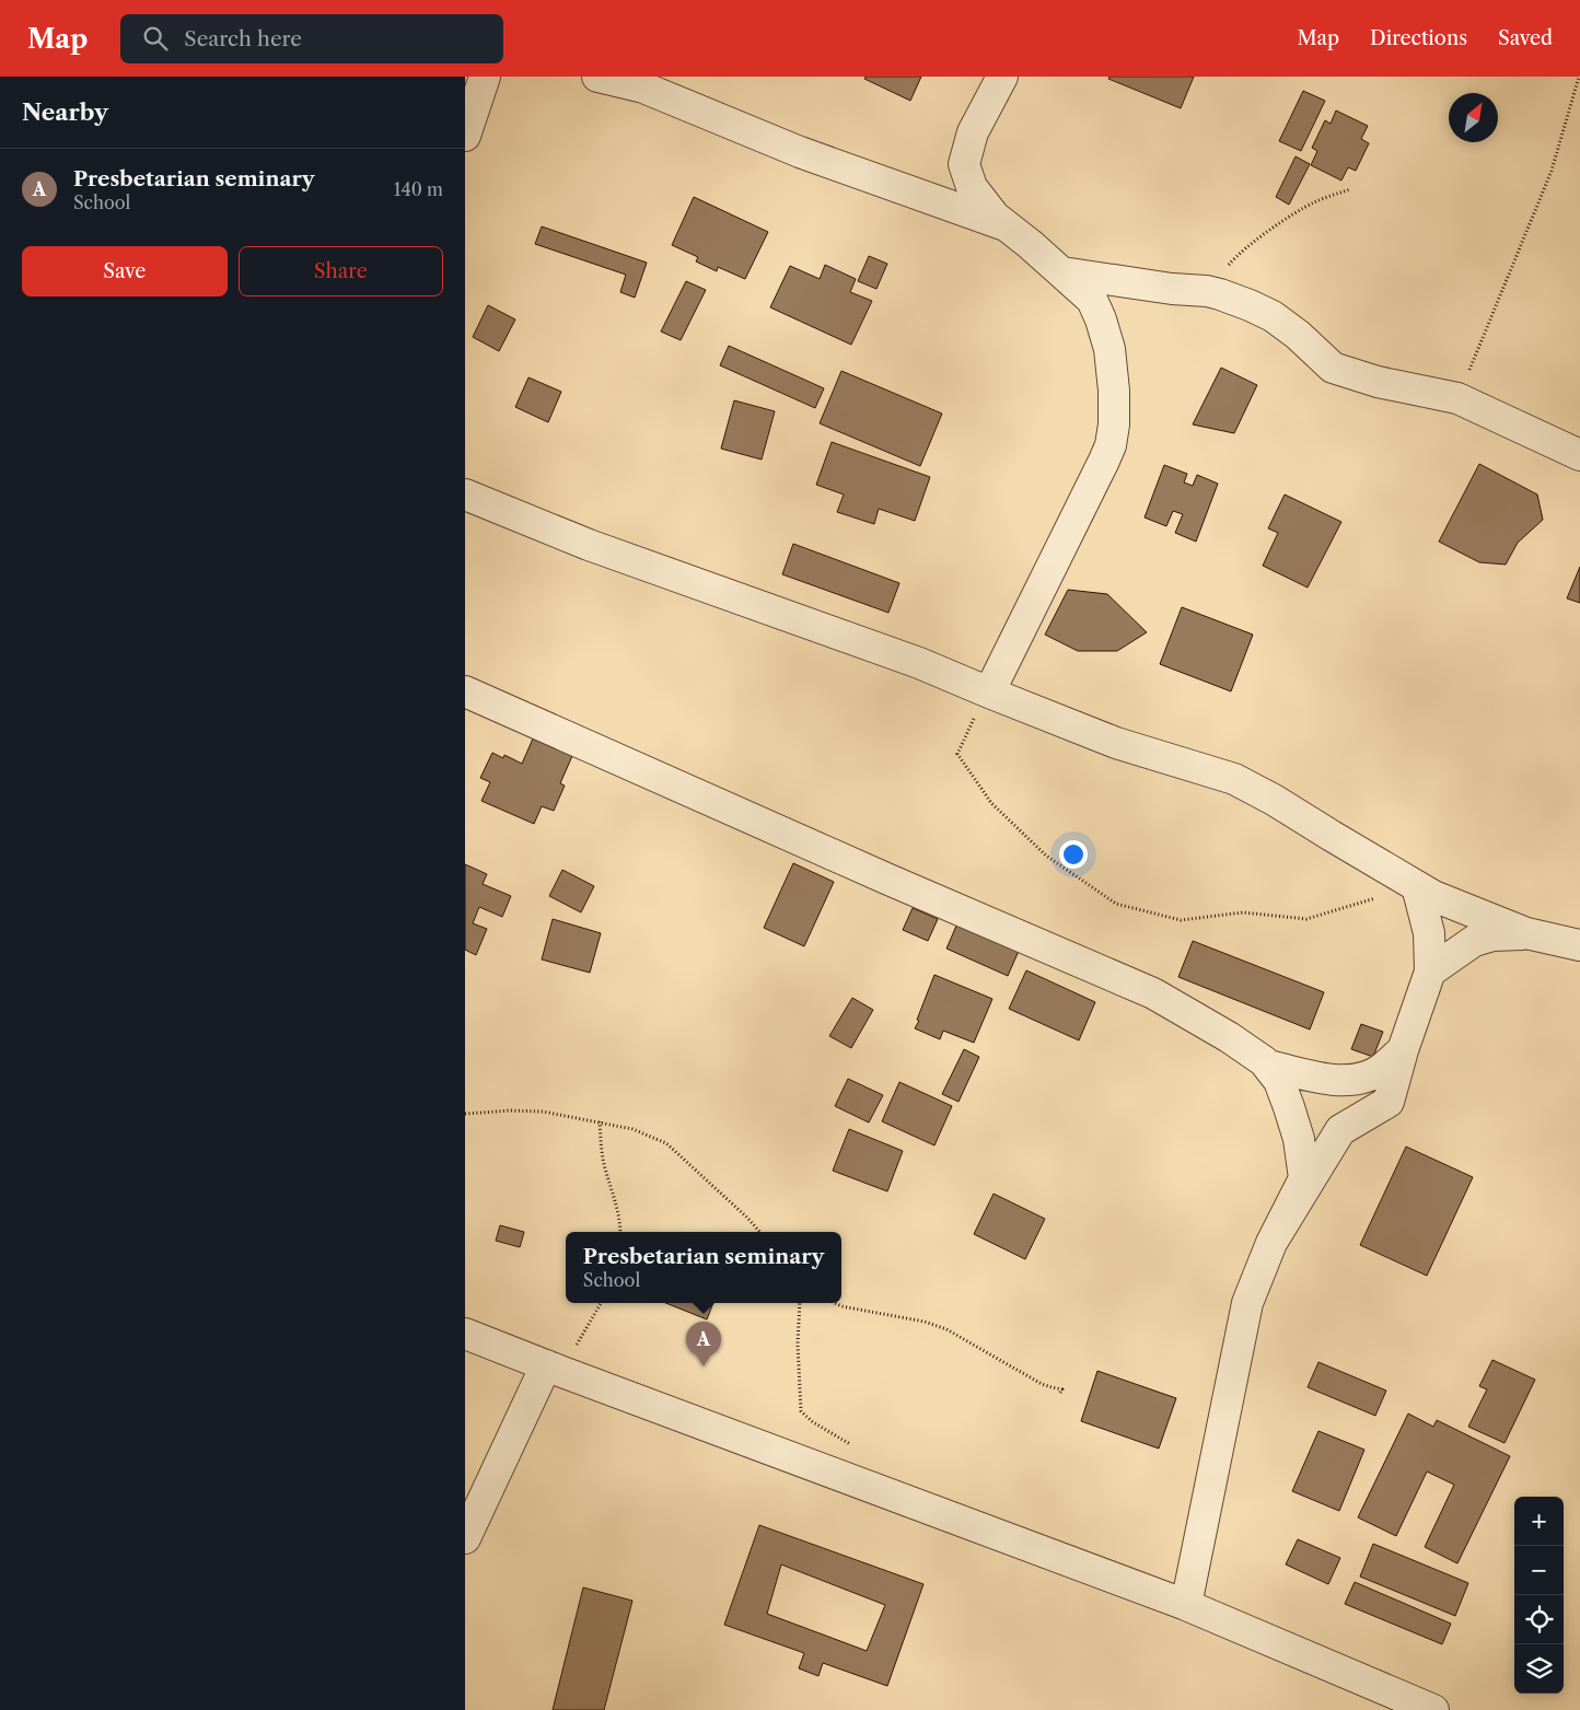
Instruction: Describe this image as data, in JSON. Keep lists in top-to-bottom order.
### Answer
{
  "north": "top right",
  "page": {
    "header": "Map",
    "search": "Search here",
    "nav": ["Map", "Directions", "Saved"],
    "heading": "Nearby",
    "list": [
      {
        "mark": "A",
        "name": "Presbetarian seminary",
        "note": "School",
        "value": "140 m"
      }
    ],
    "buttons": ["Save", "Share"],
    "popup": ["Presbetarian seminary", "School"],
    "pins": "A",
    "map_buttons": ["+", "−"]
  }
}
